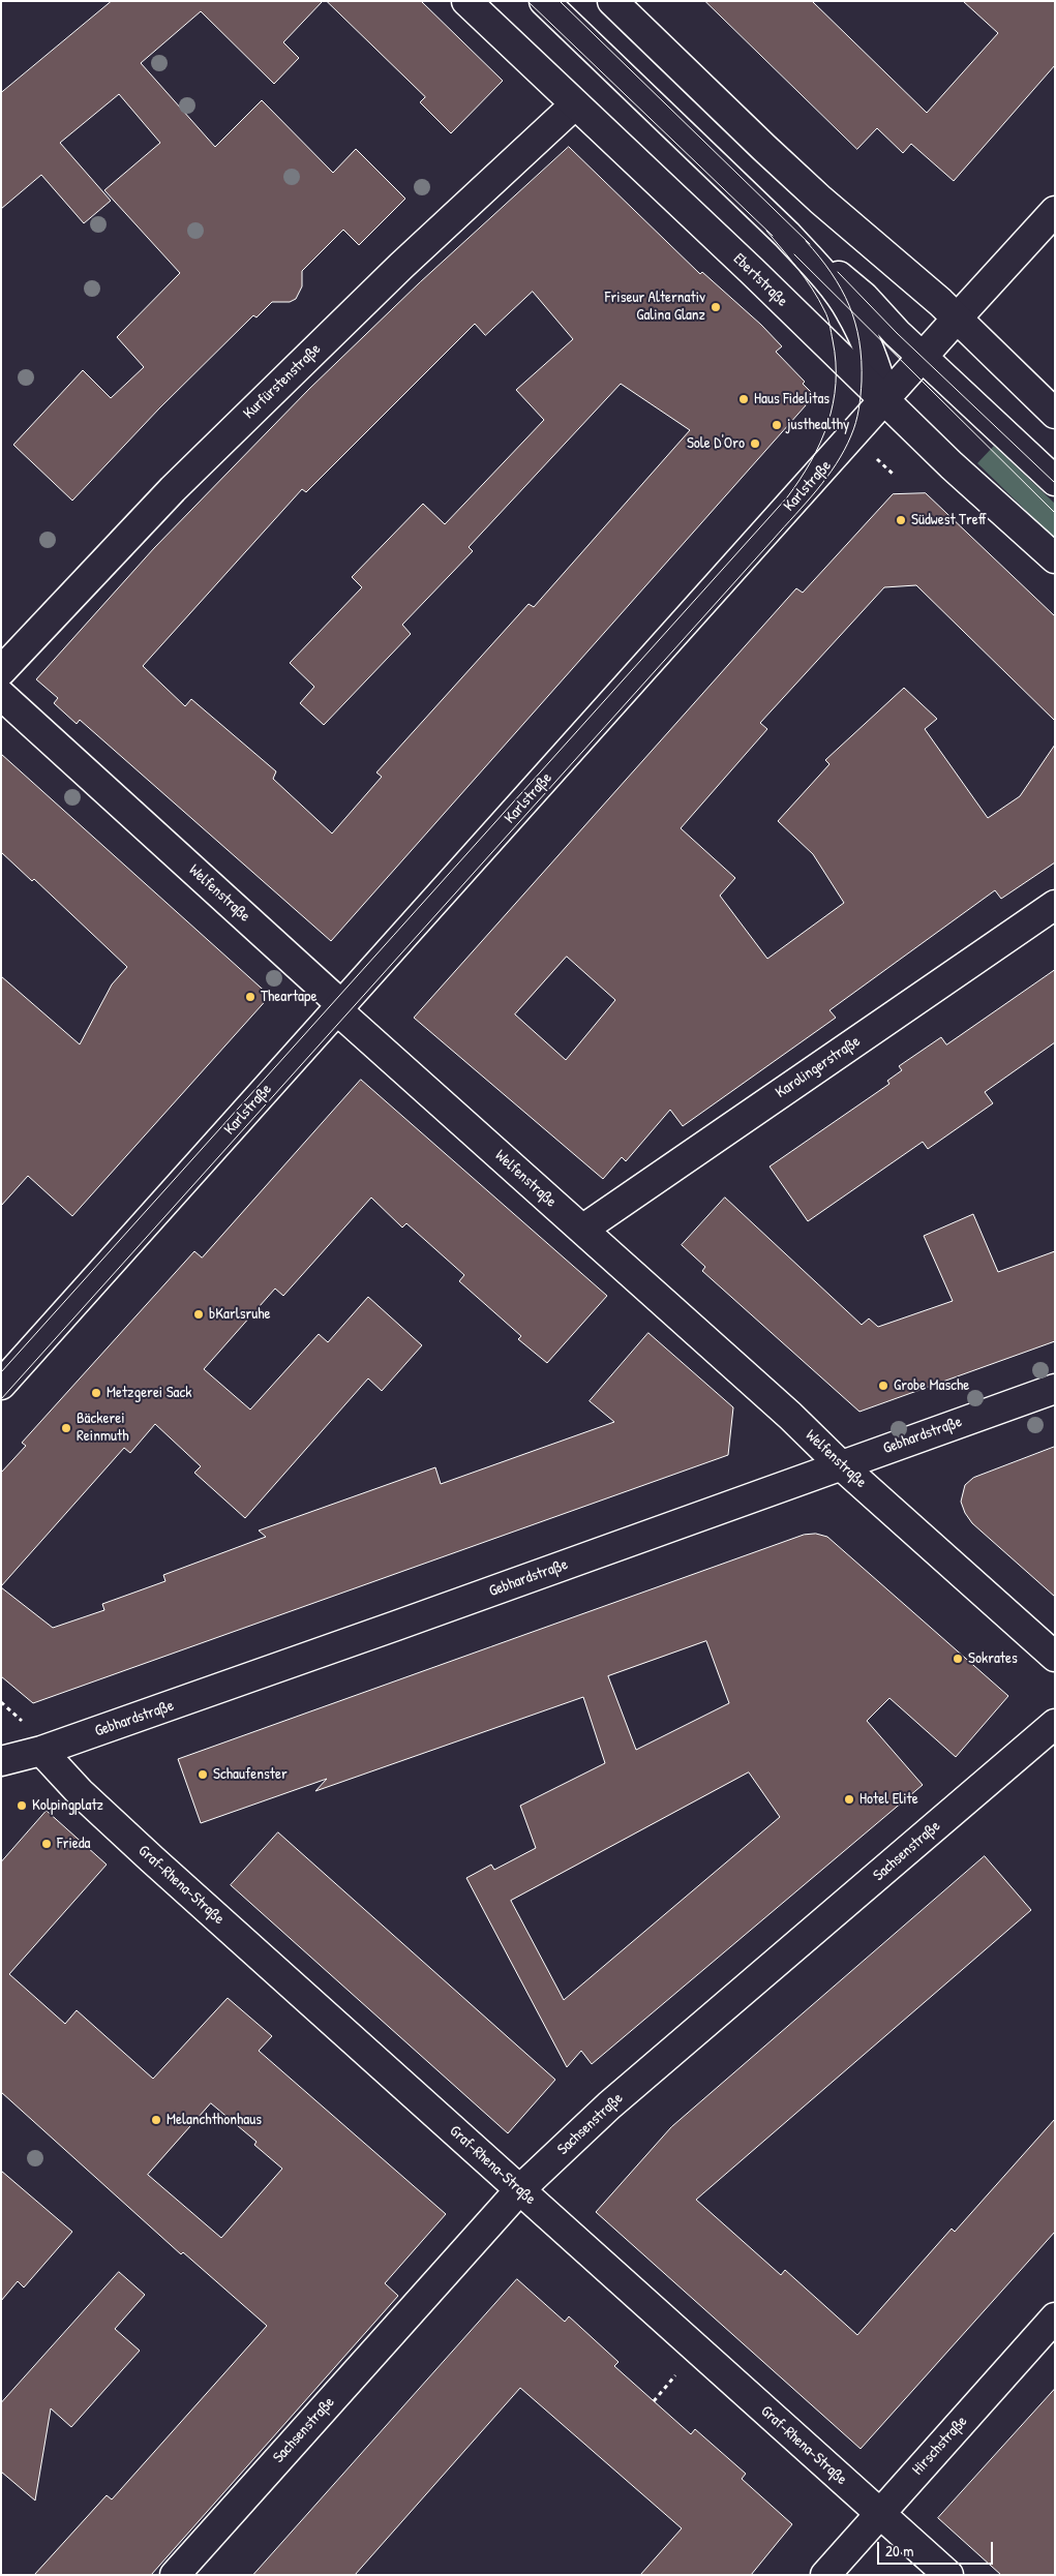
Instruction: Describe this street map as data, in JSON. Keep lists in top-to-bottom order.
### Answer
{
  "streets": {
    "street": [
      "Ebertstraße",
      "Kurfürstenstraße",
      "Karlstraße",
      "Welfenstraße",
      "Karolingerstraße",
      "Gebhardstraße",
      "Sachsenstraße",
      "Graf-Rhena-Straße",
      "Hirschstraße"
    ]
  },
  "crossings": [
    ["Ebertstraße", "Kurfürstenstraße"],
    ["Ebertstraße", "Karlstraße"],
    ["Karlstraße", "Welfenstraße"],
    ["Welfenstraße", "Karolingerstraße"],
    ["Welfenstraße", "Gebhardstraße"],
    ["Gebhardstraße", "Graf-Rhena-Straße"],
    ["Sachsenstraße", "Graf-Rhena-Straße"],
    ["Graf-Rhena-Straße", "Hirschstraße"]
  ],
  "places": [
    "Friseur Alternativ Galina Glanz",
    "Haus Fidelitas",
    "justhealthy",
    "Sole D'Oro",
    "Südwest Treff",
    "Theartape",
    "bKarlsruhe",
    "Grobe Masche",
    "Metzgerei Sack",
    "Bäckerei Reinmuth",
    "Sokrates",
    "Schaufenster",
    "Hotel Elite",
    "Kolpingplatz",
    "Frieda",
    "Melanchthonhaus"
  ],
  "scale_bar": "20 m"
}
